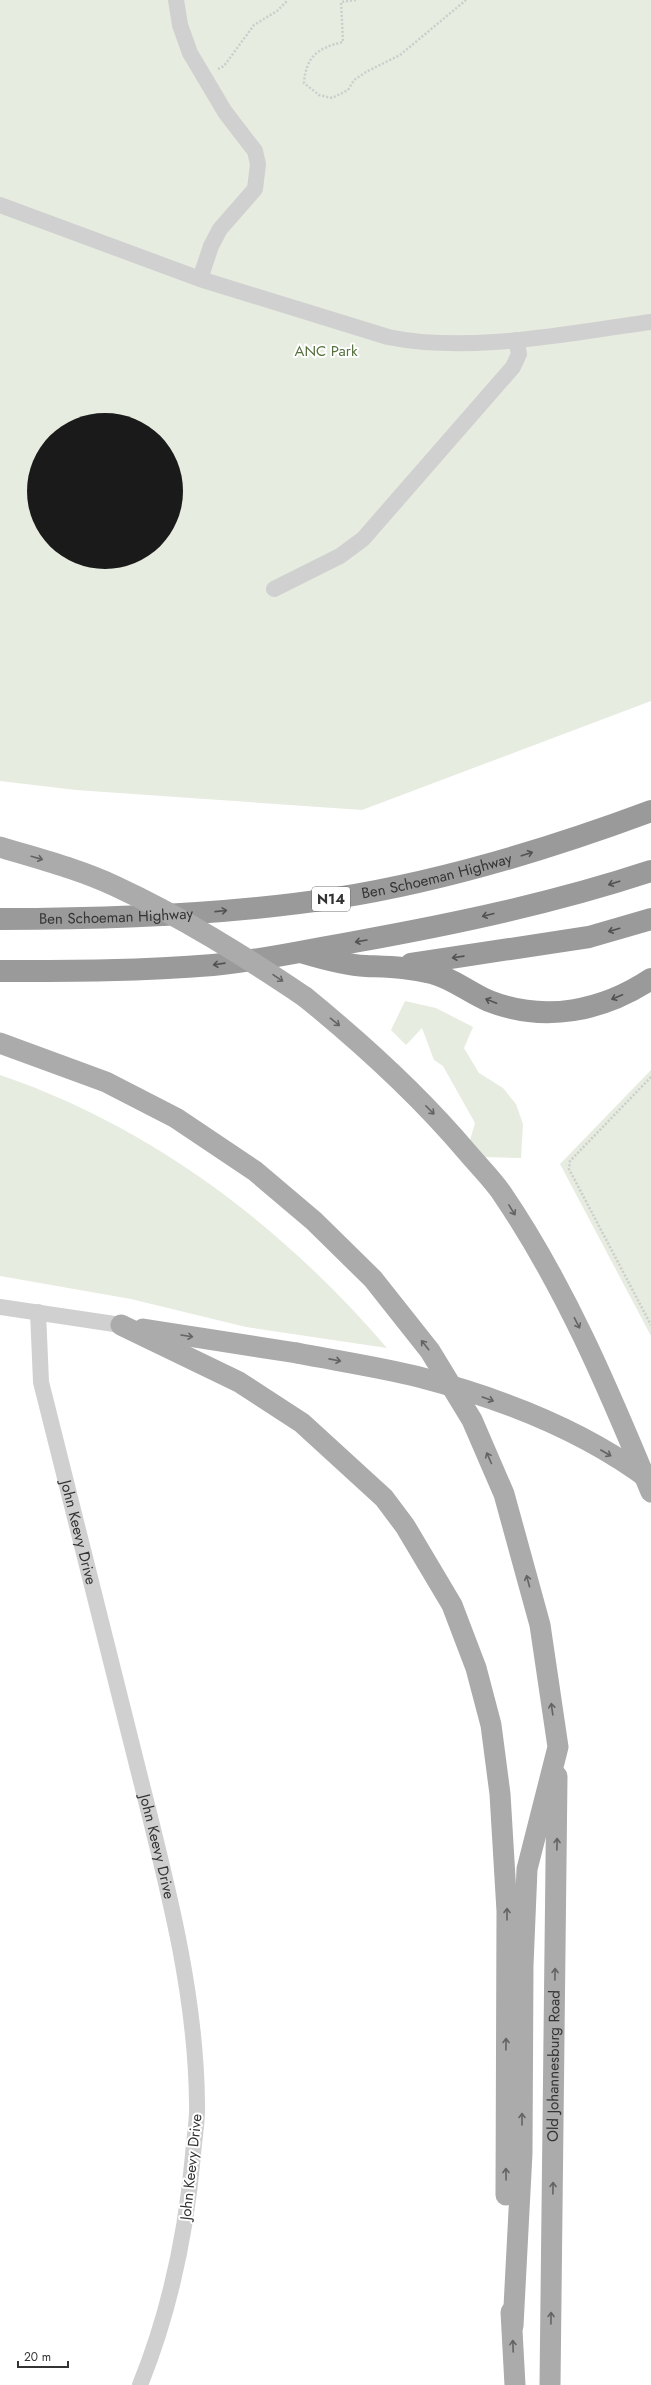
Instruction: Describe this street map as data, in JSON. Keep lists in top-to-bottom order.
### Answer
{
  "streets": {
    "highway": ["Ben Schoeman Highway", "N14"],
    "main road": ["Old Johannesburg Road"],
    "street": ["John Keevy Drive"]
  },
  "parks": ["ANC Park"],
  "scale_bar": "20 m"
}
